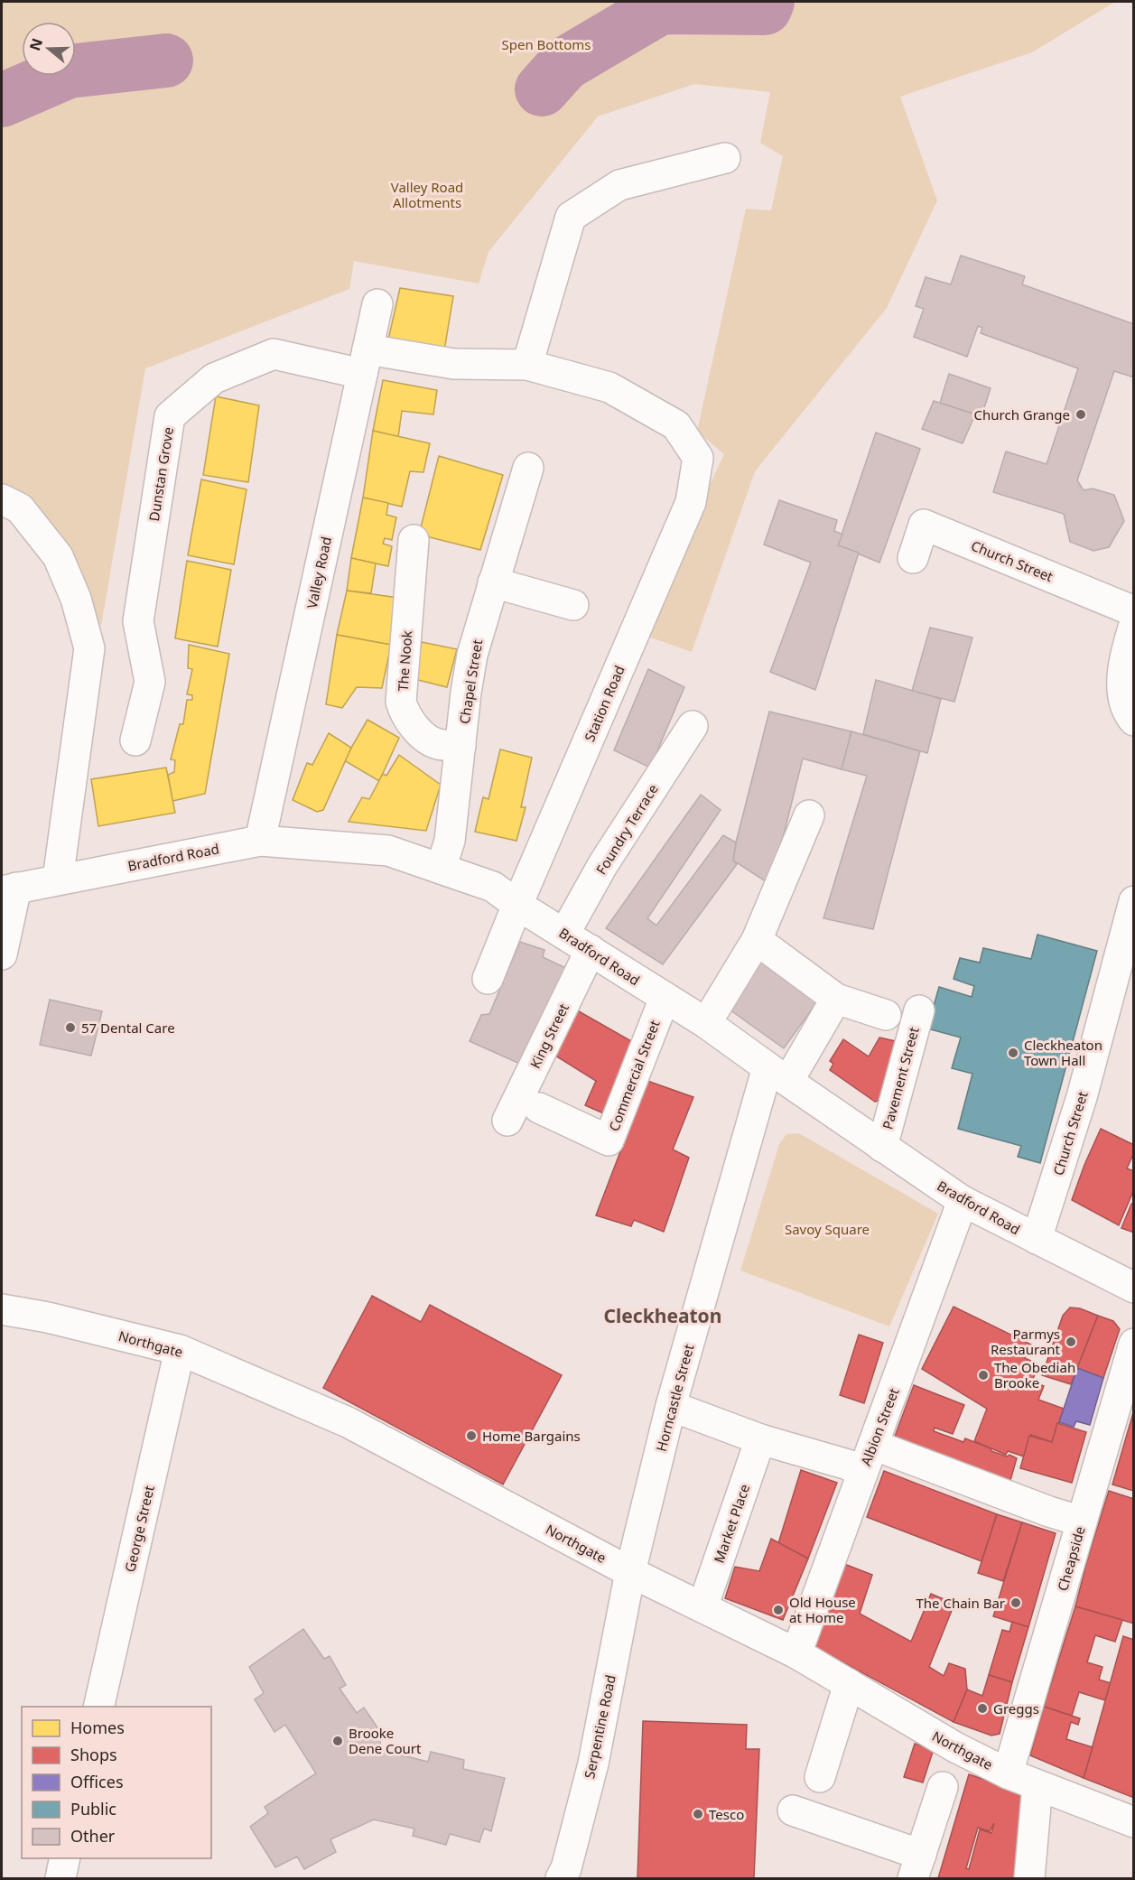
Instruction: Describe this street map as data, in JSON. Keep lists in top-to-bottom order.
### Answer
{
  "streets": {
    "street": [
      "Dunstan Grove",
      "Church Street",
      "Valley Road",
      "The Nook",
      "Chapel Street",
      "Station Road",
      "Foundry Terrace",
      "Bradford Road",
      "King Street",
      "Commercial Street",
      "Pavement Street",
      "Northgate",
      "Horncastle Street",
      "Albion Street",
      "Market Place",
      "George Street",
      "Cheapside",
      "Serpentine Road"
    ]
  },
  "crossings": [
    ["Dunstan Grove", "Valley Road"],
    ["Dunstan Grove", "Station Road"],
    ["Church Street", "Bradford Road"],
    ["Valley Road", "Bradford Road"],
    ["The Nook", "Chapel Street"],
    ["Chapel Street", "Bradford Road"],
    ["Station Road", "Bradford Road"],
    ["Foundry Terrace", "Bradford Road"],
    ["Bradford Road", "King Street"],
    ["Bradford Road", "Commercial Street"],
    ["Bradford Road", "Pavement Street"],
    ["Bradford Road", "Horncastle Street"],
    ["Bradford Road", "Albion Street"],
    ["Northgate", "Horncastle Street"],
    ["Northgate", "Albion Street"],
    ["Northgate", "Market Place"],
    ["Northgate", "George Street"],
    ["Northgate", "Cheapside"],
    ["Northgate", "Serpentine Road"],
    ["Horncastle Street", "Serpentine Road"]
  ],
  "districts": ["Cleckheaton"],
  "parks": ["Spen Bottoms", "Valley Road Allotments", "Savoy Square"],
  "places": [
    "Church Grange",
    "57 Dental Care",
    "Cleckheaton Town Hall",
    "Parmys Restaurant",
    "The Obediah Brooke",
    "Home Bargains",
    "The Chain Bar",
    "Old House at Home",
    "Greggs",
    "Brooke Dene Court",
    "Tesco"
  ],
  "legend": [
    "Homes",
    "Shops",
    "Offices",
    "Public",
    "Other"
  ],
  "north": "left"
}
